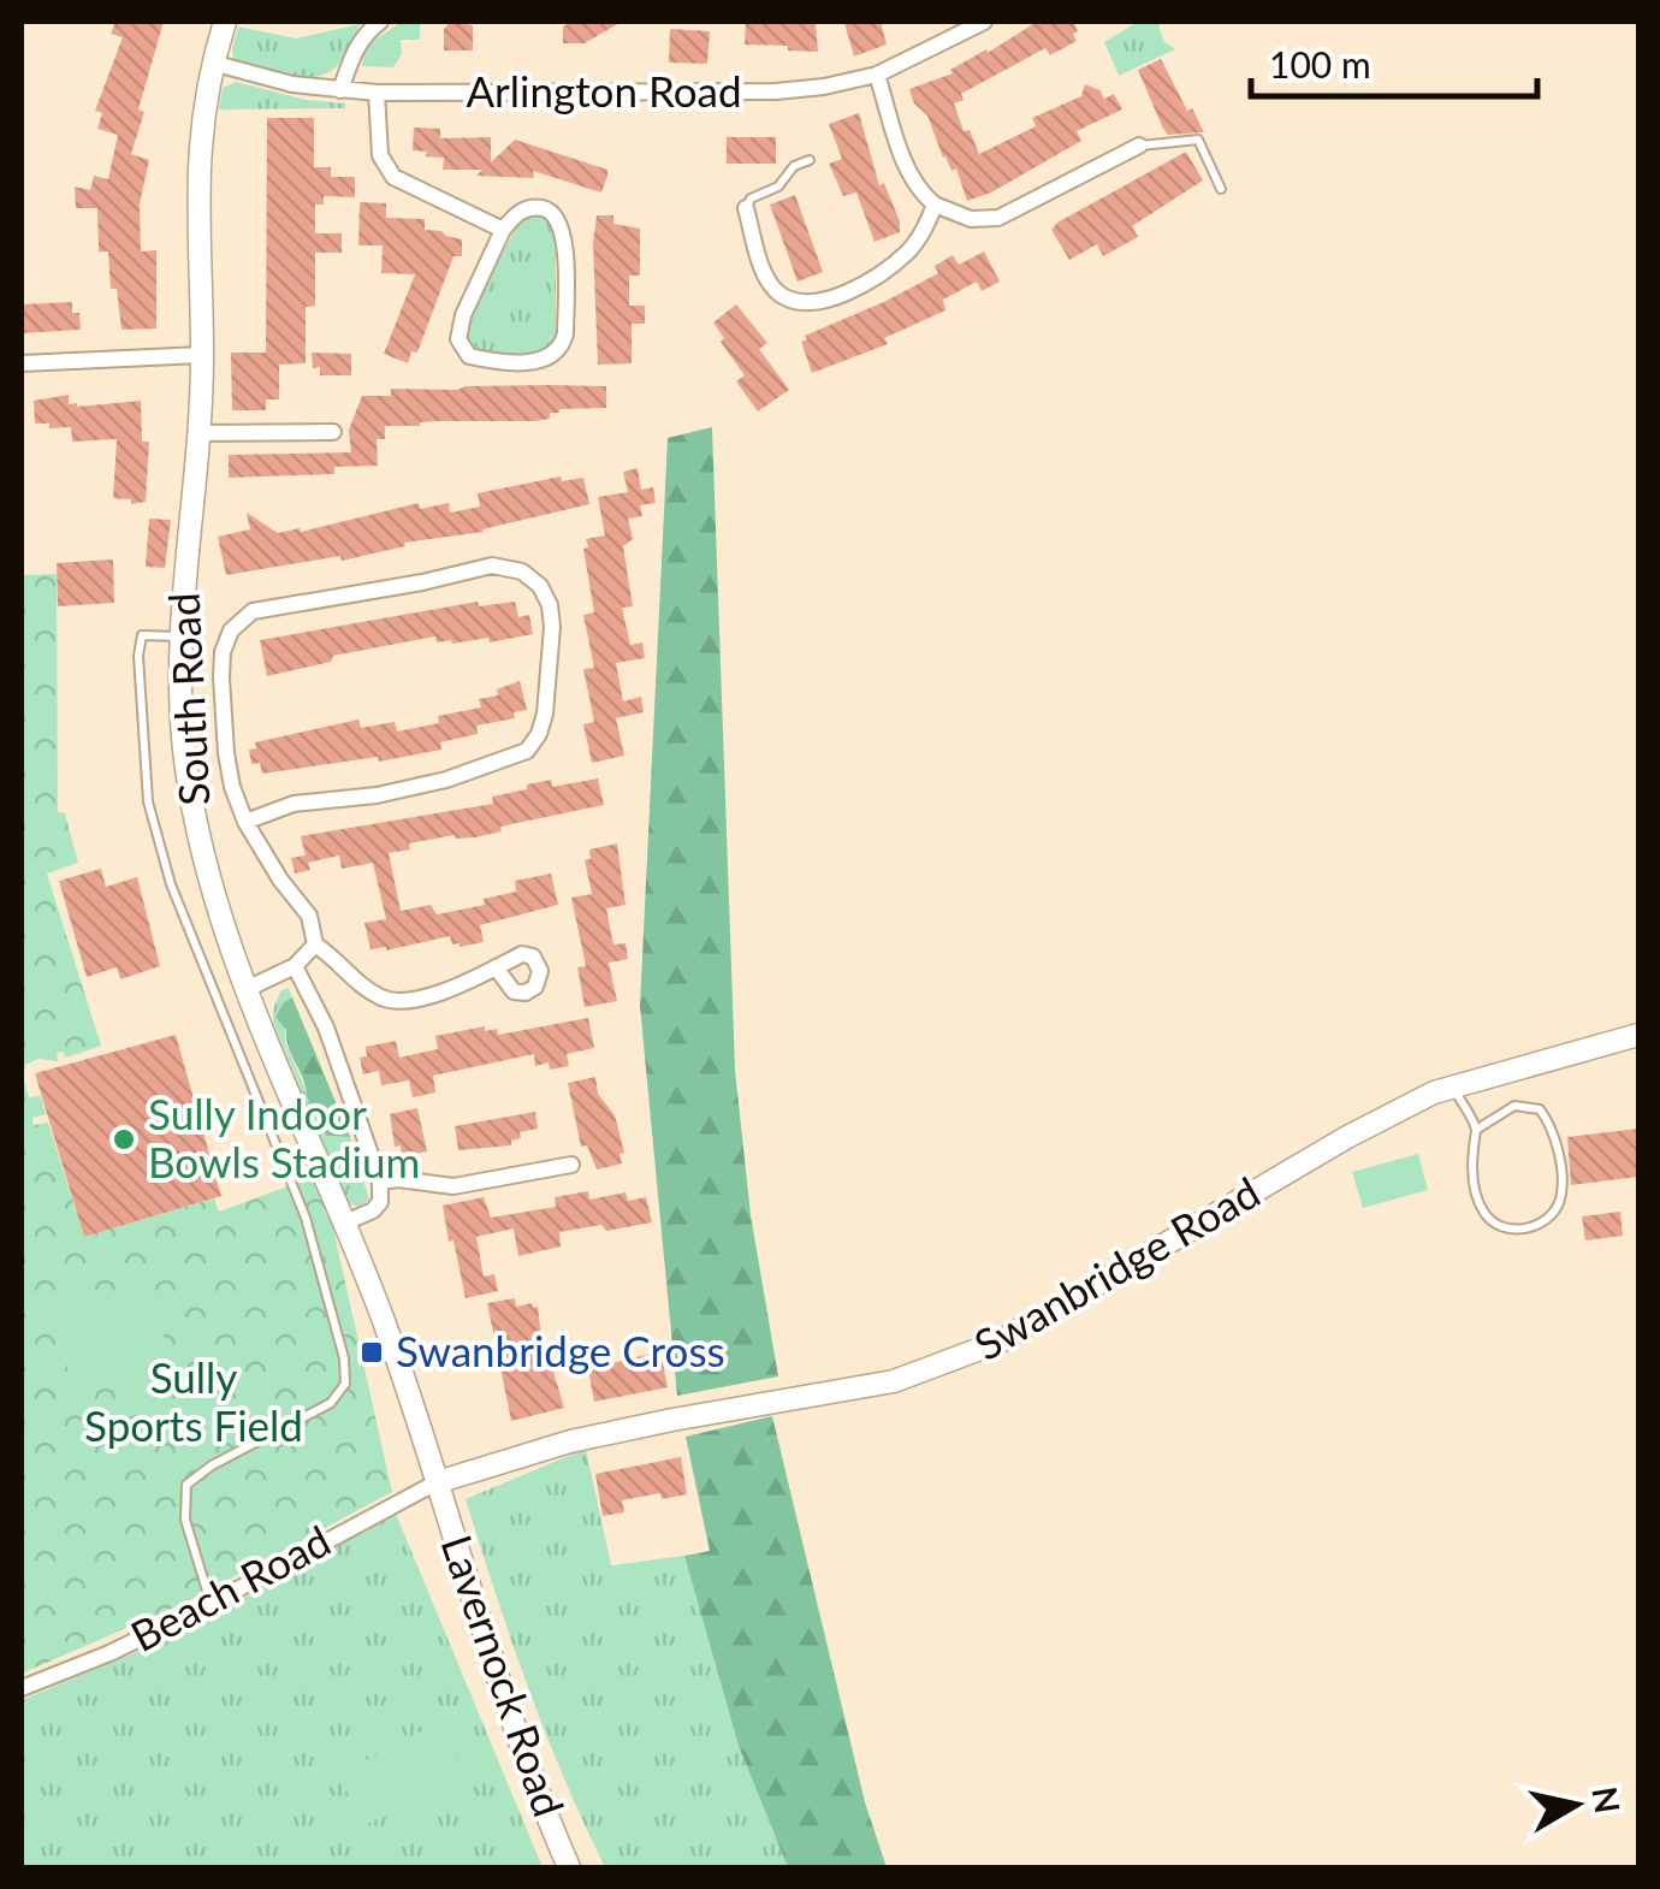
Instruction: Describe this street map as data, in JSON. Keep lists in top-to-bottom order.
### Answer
{
  "streets": {
    "main road": ["South Road", "Swanbridge Road", "Lavernock Road"],
    "street": ["Arlington Road", "Beach Road"]
  },
  "crossings": [
    ["Arlington Road", "South Road"],
    ["South Road", "Swanbridge Road"],
    ["South Road", "Beach Road"],
    ["South Road", "Lavernock Road"],
    ["Swanbridge Road", "Beach Road"],
    ["Swanbridge Road", "Lavernock Road"],
    ["Beach Road", "Lavernock Road"]
  ],
  "parks": ["Sully Sports Field"],
  "places": {
    "other": ["Sully Indoor Bowls Stadium"],
    "transit": ["Swanbridge Cross"]
  },
  "scale_bar": "100 m",
  "north": "right"
}
